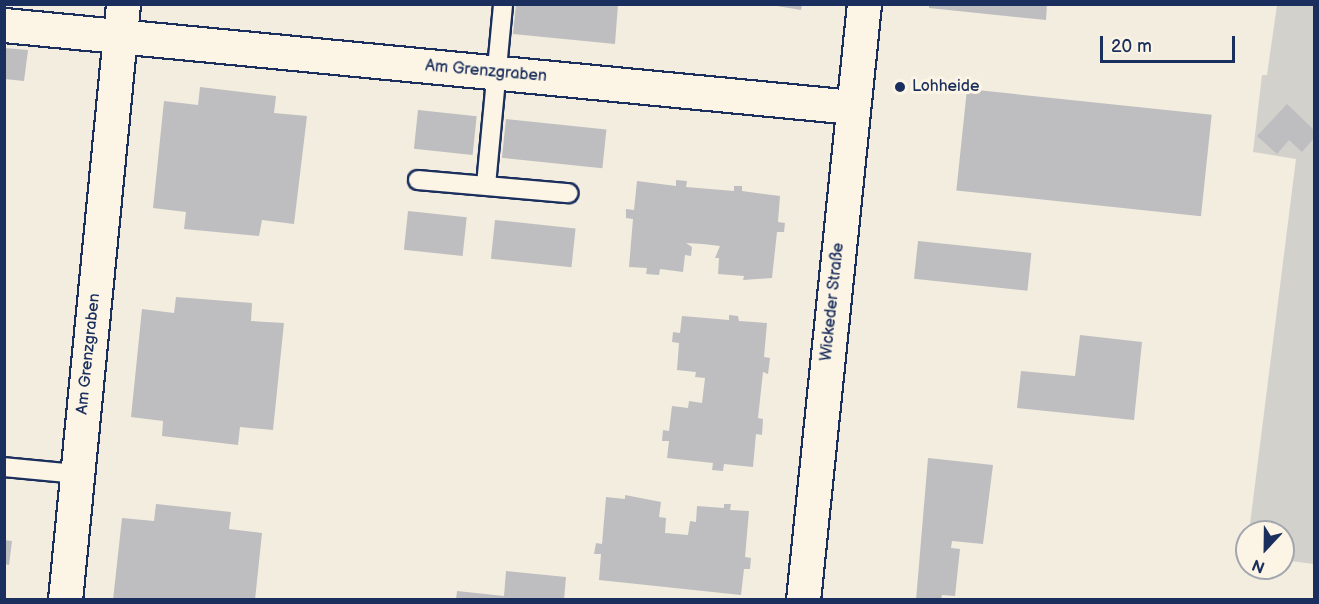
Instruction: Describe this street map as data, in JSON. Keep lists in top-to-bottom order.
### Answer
{
  "streets": {
    "street": ["Am Grenzgraben", "Wickeder Straße"]
  },
  "crossings": [
    ["Am Grenzgraben", "Wickeder Straße"]
  ],
  "places": ["Lohheide"],
  "scale_bar": "20 m",
  "north": "bottom"
}
